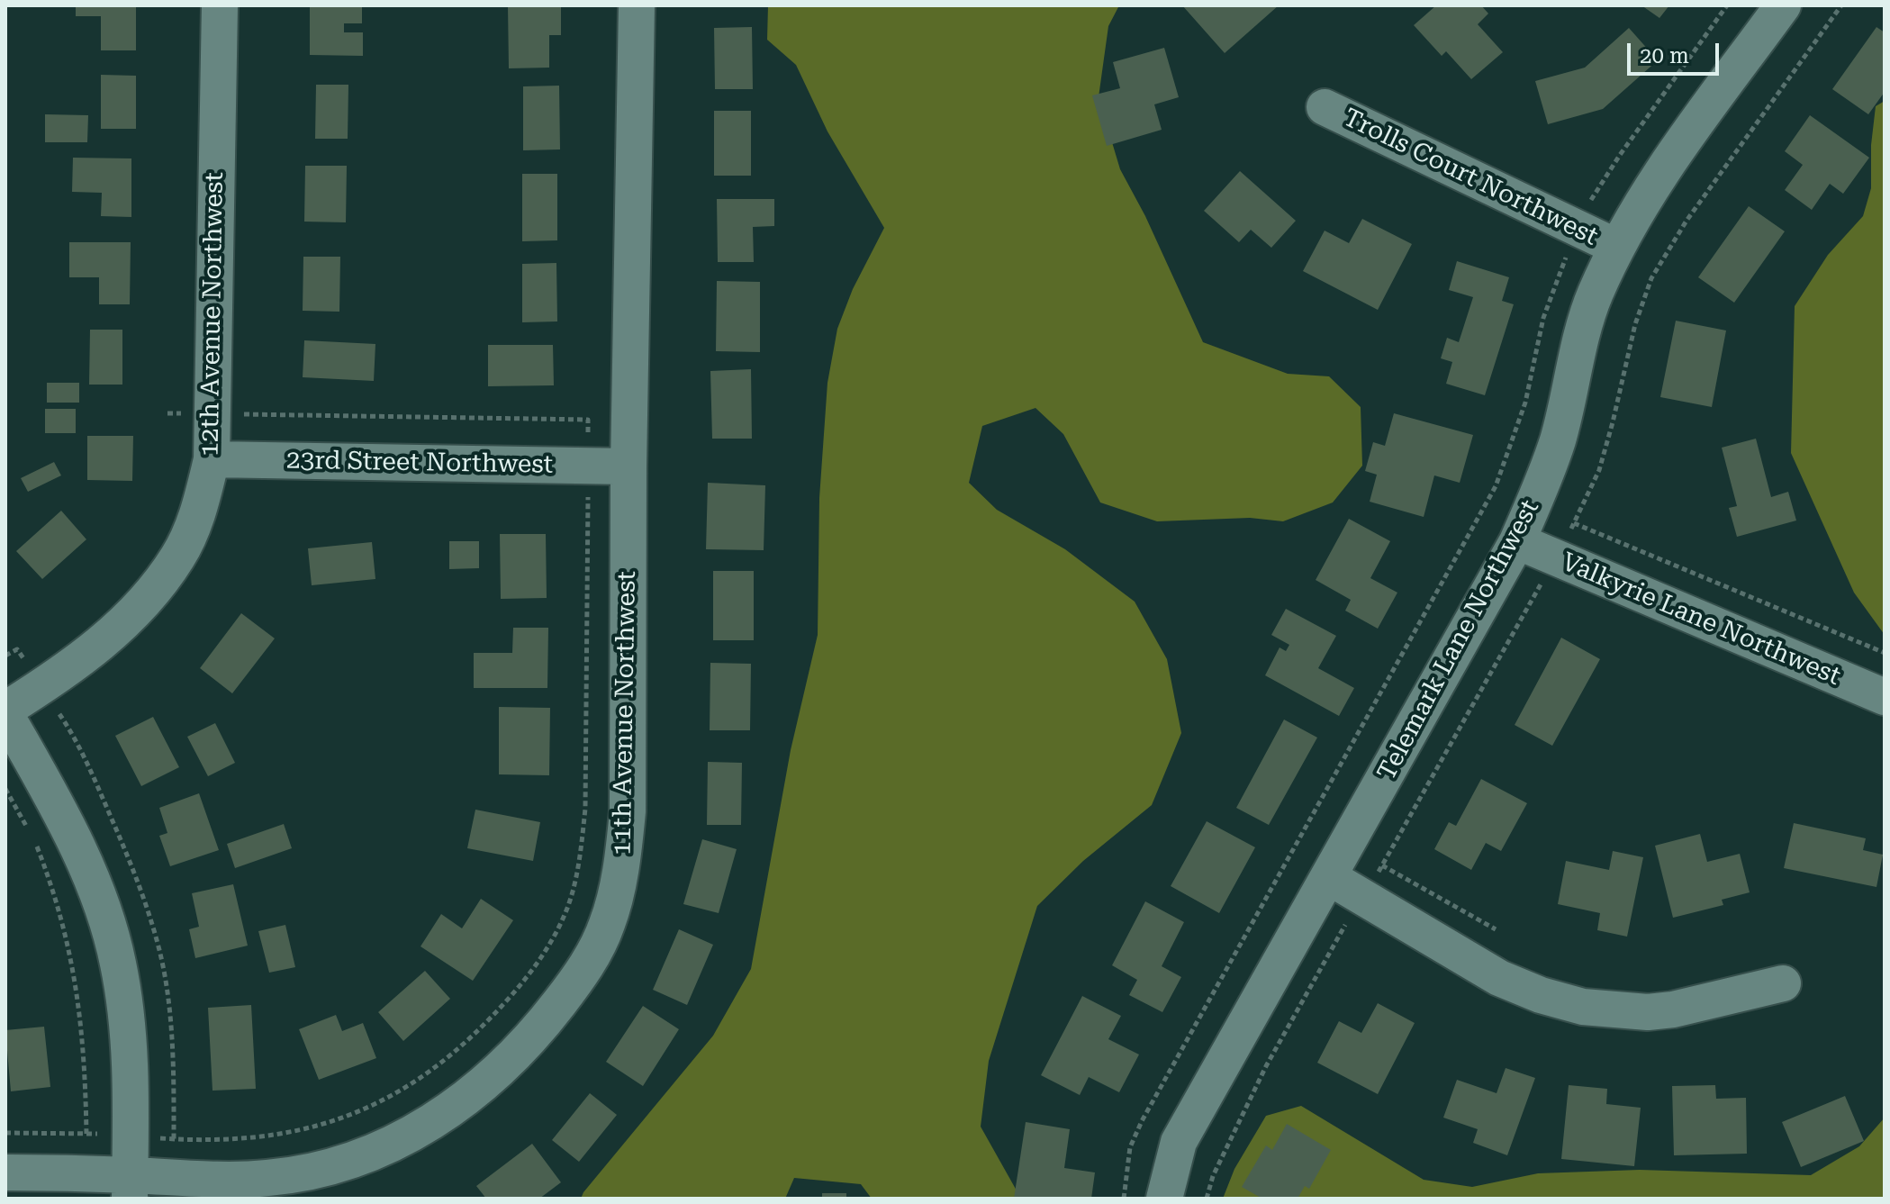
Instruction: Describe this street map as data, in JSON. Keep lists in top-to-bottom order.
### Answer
{
  "streets": {
    "street": [
      "Trolls Court Northwest",
      "12th Avenue Northwest",
      "23rd Street Northwest",
      "Valkyrie Lane Northwest",
      "Telemark Lane Northwest",
      "11th Avenue Northwest"
    ]
  },
  "crossings": [
    ["Trolls Court Northwest", "Telemark Lane Northwest"],
    ["12th Avenue Northwest", "23rd Street Northwest"],
    ["23rd Street Northwest", "11th Avenue Northwest"],
    ["Valkyrie Lane Northwest", "Telemark Lane Northwest"]
  ],
  "scale_bar": "20 m"
}
